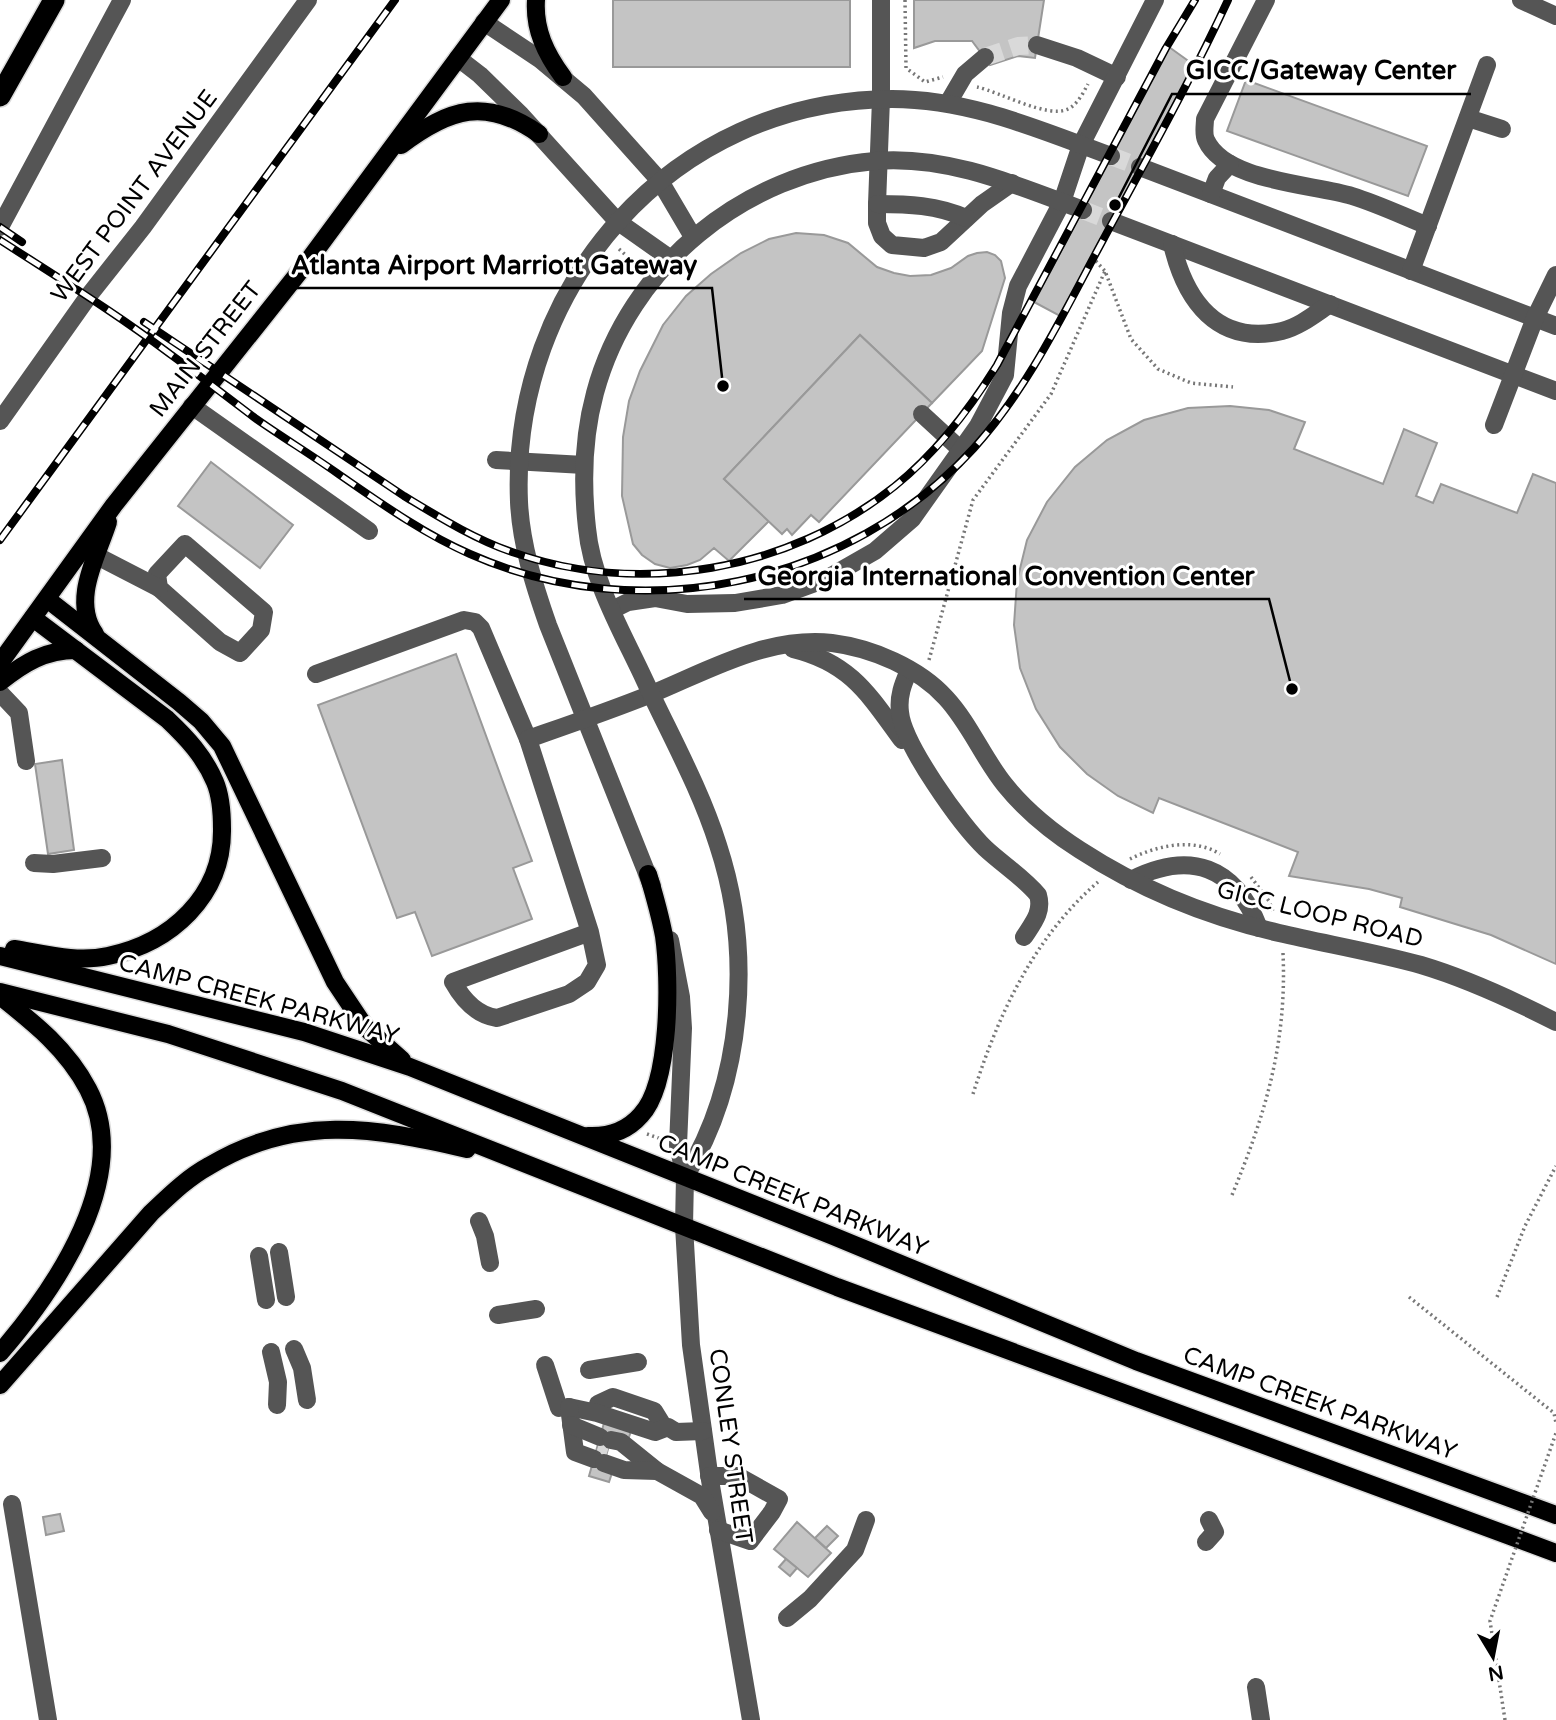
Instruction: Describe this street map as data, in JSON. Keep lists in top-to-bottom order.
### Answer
{
  "streets": {
    "main road": ["MAIN STREET", "CAMP CREEK PARKWAY"],
    "street": ["WEST POINT AVENUE", "GICC LOOP ROAD", "CONLEY STREET"]
  },
  "crossings": [
    ["GICC LOOP ROAD", "CONLEY STREET"],
    ["CAMP CREEK PARKWAY", "CONLEY STREET"]
  ],
  "places": ["GICC/Gateway Center", "Atlanta Airport Marriott Gateway", "Georgia International Convention Center"],
  "north": "bottom"
}
